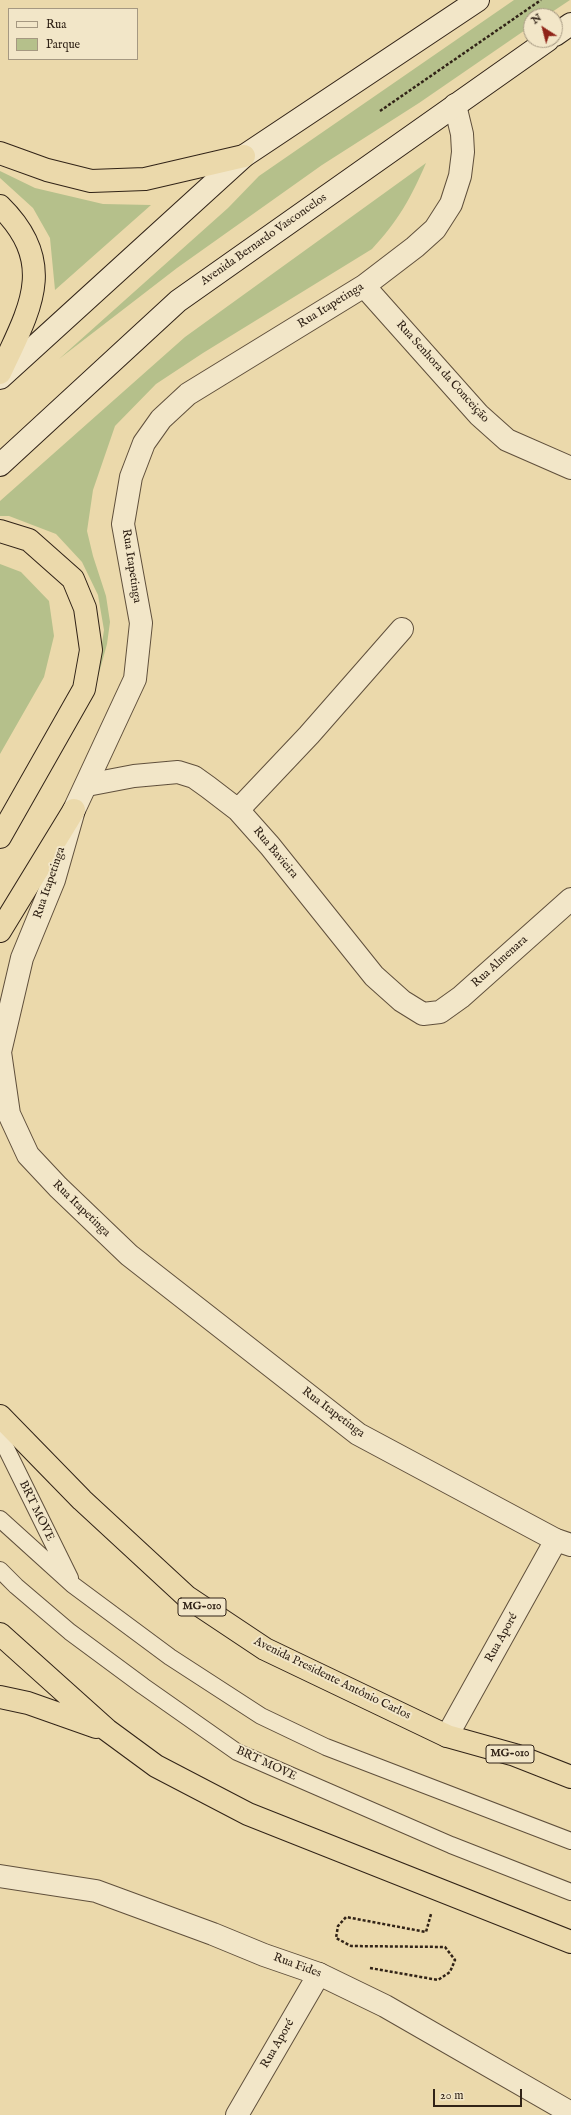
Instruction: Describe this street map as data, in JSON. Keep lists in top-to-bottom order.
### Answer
{
  "streets": {
    "highway": ["MG-010", "Avenida Presidente Antônio Carlos"],
    "street": [
      "Avenida Bernardo Vasconcelos",
      "Rua Itapetinga",
      "Rua Senhora da Conceição",
      "Rua Bavieira",
      "Rua Almenara",
      "Rua Aporé",
      "Rua Fides"
    ],
    "lane": ["BRT MOVE"]
  },
  "crossings": [
    ["Avenida Bernardo Vasconcelos", "Rua Itapetinga"],
    ["Rua Itapetinga", "Rua Senhora da Conceição"],
    ["Rua Itapetinga", "Rua Bavieira"],
    ["Rua Itapetinga", "Rua Aporé"],
    ["Rua Bavieira", "Rua Almenara"],
    ["Rua Aporé", "Avenida Presidente Antônio Carlos"],
    ["Rua Aporé", "Rua Fides"]
  ],
  "legend": ["Rua", "Parque"],
  "scale_bar": "20 m",
  "north": "top left"
}
